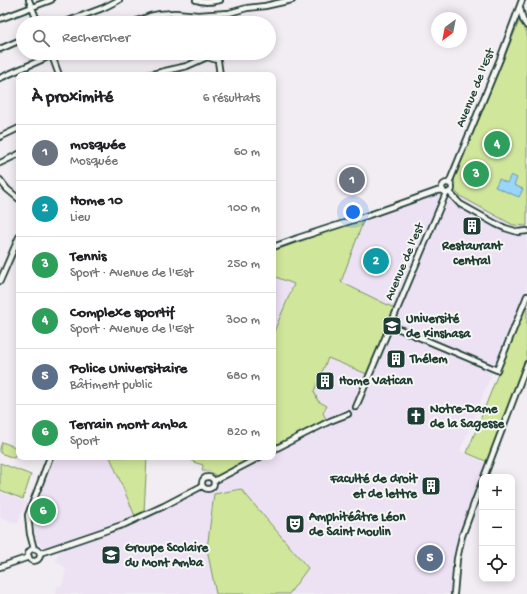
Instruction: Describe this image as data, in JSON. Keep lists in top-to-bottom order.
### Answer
{
  "streets": {
    "street": ["Avenue de l'Est", "Avenue de l'est"]
  },
  "crossings": [
    ["Avenue de l'Est", "Avenue de l'est"]
  ],
  "places": {
    "building": [
      "Restaurant central",
      "Thélem",
      "Home Vatican",
      "Faculté de droit et de lettre"
    ],
    "school or university": ["Université de Kinshasa", "Groupe Scolaire du Mont Amba"],
    "church": ["Notre-Dame de la Sagesse"],
    "theatre": ["Amphitéâtre Léon de Saint Moulin"]
  },
  "north": "bottom left",
  "page": {
    "search": "Rechercher",
    "heading": ["À proximité", "6 résultats"],
    "list": [
      {
        "mark": "1",
        "name": "mosquée",
        "note": "Mosquée",
        "value": "60 m"
      },
      {
        "mark": "2",
        "name": "Home 10",
        "note": "Lieu",
        "value": "100 m"
      },
      {
        "mark": "3",
        "name": "Tennis",
        "note": "Sport · Avenue de l'Est",
        "value": "250 m"
      },
      {
        "mark": "4",
        "name": "Complexe sportif",
        "note": "Sport · Avenue de l'Est",
        "value": "300 m"
      },
      {
        "mark": "5",
        "name": "Police Universitaire",
        "note": "Bâtiment public",
        "value": "680 m"
      },
      {
        "mark": "6",
        "name": "Terrain mont amba",
        "note": "Sport",
        "value": "820 m"
      }
    ],
    "pins": [
      "4",
      "3",
      "1",
      "2",
      "6",
      "5"
    ],
    "map_buttons": ["+", "−"]
  }
}
